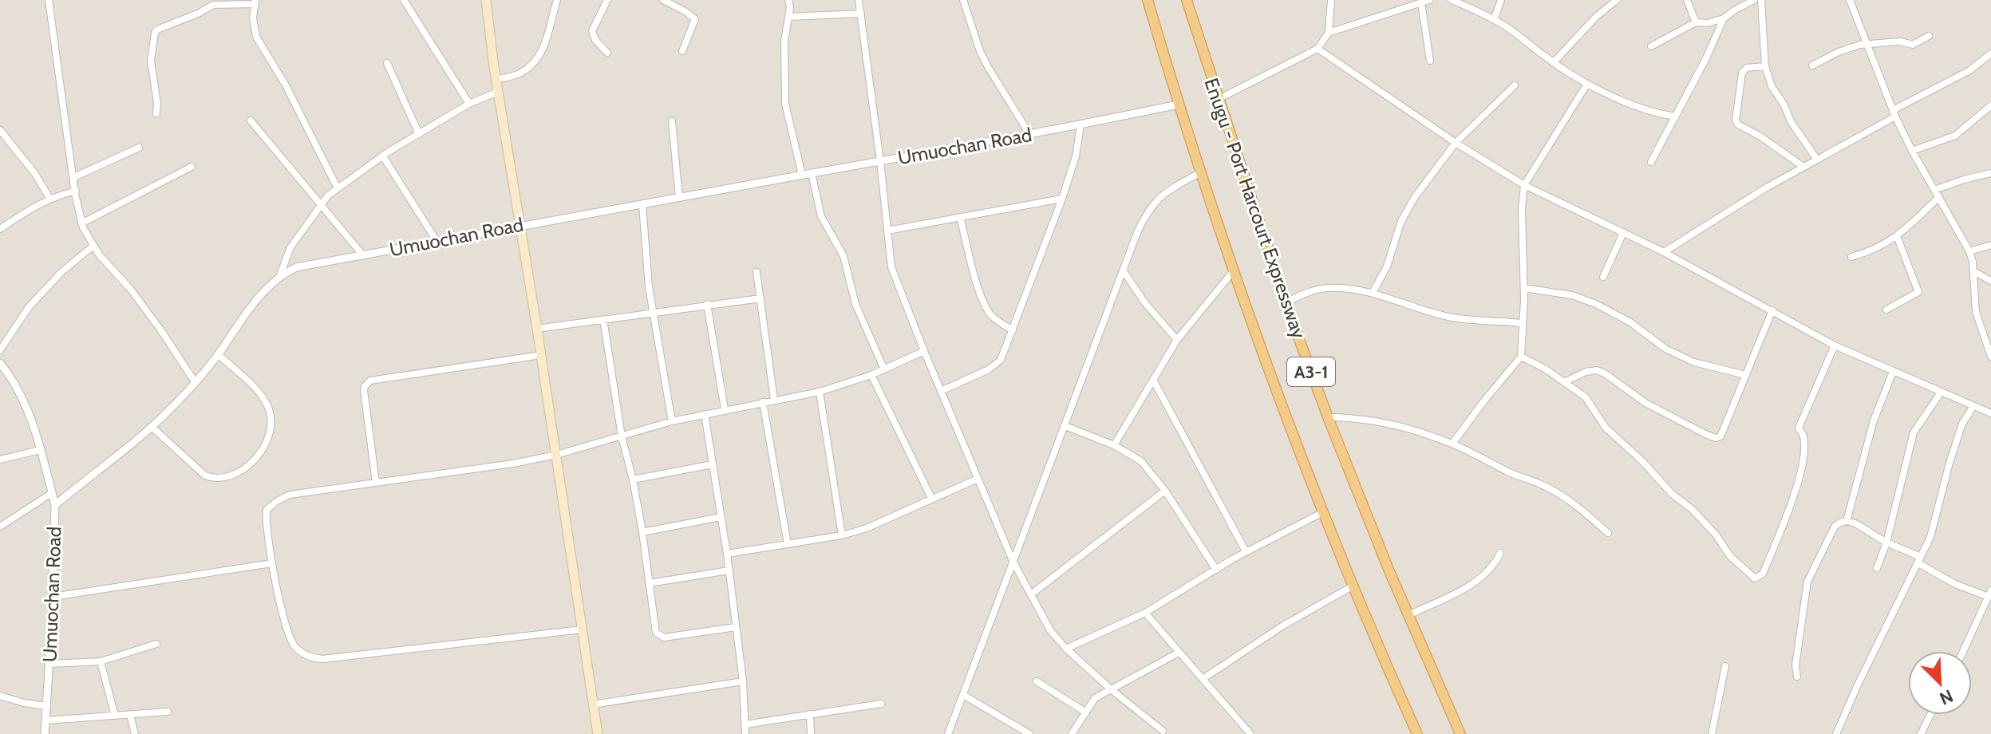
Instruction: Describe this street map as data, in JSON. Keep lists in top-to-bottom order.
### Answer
{
  "streets": {
    "highway": ["Enugu - Port Harcourt Expressway", "A3-1"],
    "street": ["Umuochan Road"]
  },
  "crossings": [
    ["Umuochan Road", "Enugu - Port Harcourt Expressway"]
  ],
  "north": "bottom right"
}
